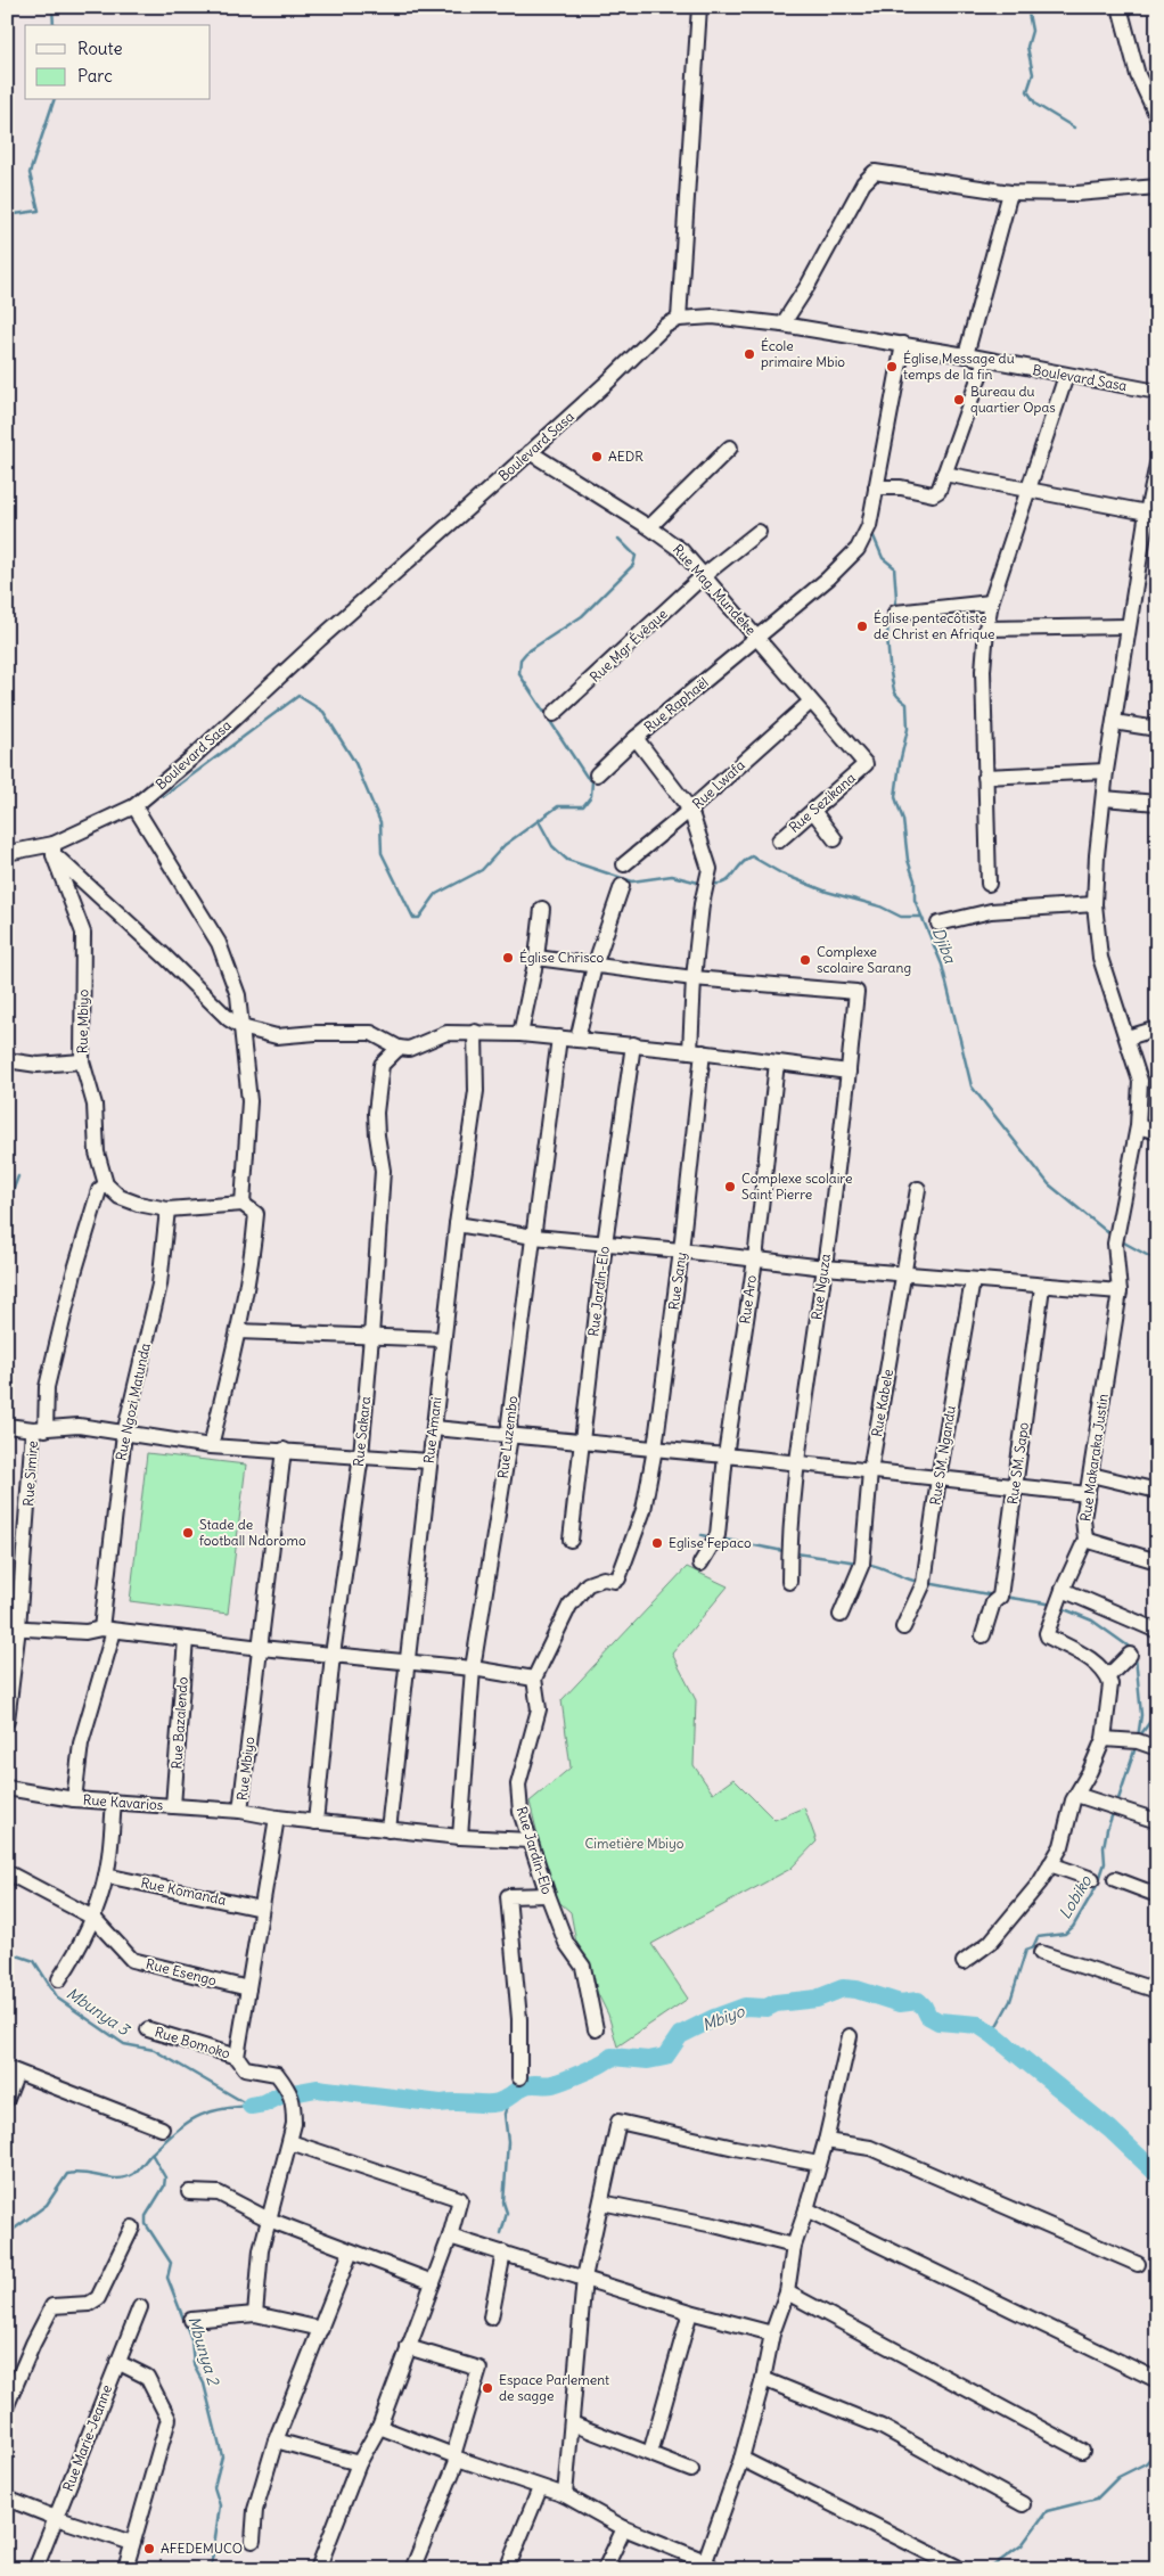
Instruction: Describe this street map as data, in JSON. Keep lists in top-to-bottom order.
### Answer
{
  "streets": {
    "street": [
      "Boulevard Sasa",
      "Rue Mag. Mundeke",
      "Rue Mgr Évêque",
      "Rue Raphaël",
      "Rue Lwafa",
      "Rue Sezikana",
      "Rue Mbiyo",
      "Rue Sany",
      "Rue Nguza",
      "Rue Jardin-Elo",
      "Rue Aro",
      "Rue Ngozi Matunda",
      "Rue Kabele",
      "Rue Amani",
      "Rue Sakara",
      "Rue Luzembo",
      "Rue SM. Ngandu",
      "Rue Makaraka Justin",
      "Rue SM. Sapo",
      "Rue Simire",
      "Rue Bazalendo",
      "Rue Kavarios",
      "Rue Komanda",
      "Rue Esengo",
      "Rue Bomoko",
      "Rue Marie-Jeanne"
    ]
  },
  "crossings": [
    ["Boulevard Sasa", "Rue Mag. Mundeke"],
    ["Boulevard Sasa", "Rue Raphaël"],
    ["Boulevard Sasa", "Rue Mbiyo"],
    ["Rue Mag. Mundeke", "Rue Mgr Évêque"],
    ["Rue Mag. Mundeke", "Rue Raphaël"],
    ["Rue Mag. Mundeke", "Rue Lwafa"],
    ["Rue Mag. Mundeke", "Rue Sezikana"],
    ["Rue Raphaël", "Rue Sany"],
    ["Rue Lwafa", "Rue Sany"],
    ["Rue Mbiyo", "Rue Jardin-Elo"],
    ["Rue Mbiyo", "Rue Amani"],
    ["Rue Mbiyo", "Rue Sakara"],
    ["Rue Mbiyo", "Rue Luzembo"],
    ["Rue Mbiyo", "Rue Simire"],
    ["Rue Mbiyo", "Rue Kavarios"],
    ["Rue Sany", "Rue Nguza"],
    ["Rue Sany", "Rue Jardin-Elo"],
    ["Rue Ngozi Matunda", "Rue Kavarios"],
    ["Rue Bazalendo", "Rue Kavarios"]
  ],
  "water": [
    "Djiba",
    "Lobiko",
    "Mbunya 3",
    "Mbiyo",
    "Mbunya 2"
  ],
  "parks": ["Cimetière Mbiyo"],
  "places": [
    "École primaire Mbio",
    "Église Message du temps de la fin",
    "Bureau du quartier Opas",
    "AEDR",
    "Église pentecôtiste de Christ en Afrique",
    "Église Chrisco",
    "Complexe scolaire Sarang",
    "Complexe scolaire Saint Pierre",
    "Stade de football Ndoromo",
    "Eglise Fepaco",
    "Espace Parlement de sagge",
    "AFEDEMUCO"
  ],
  "legend": ["Route", "Parc"]
}
